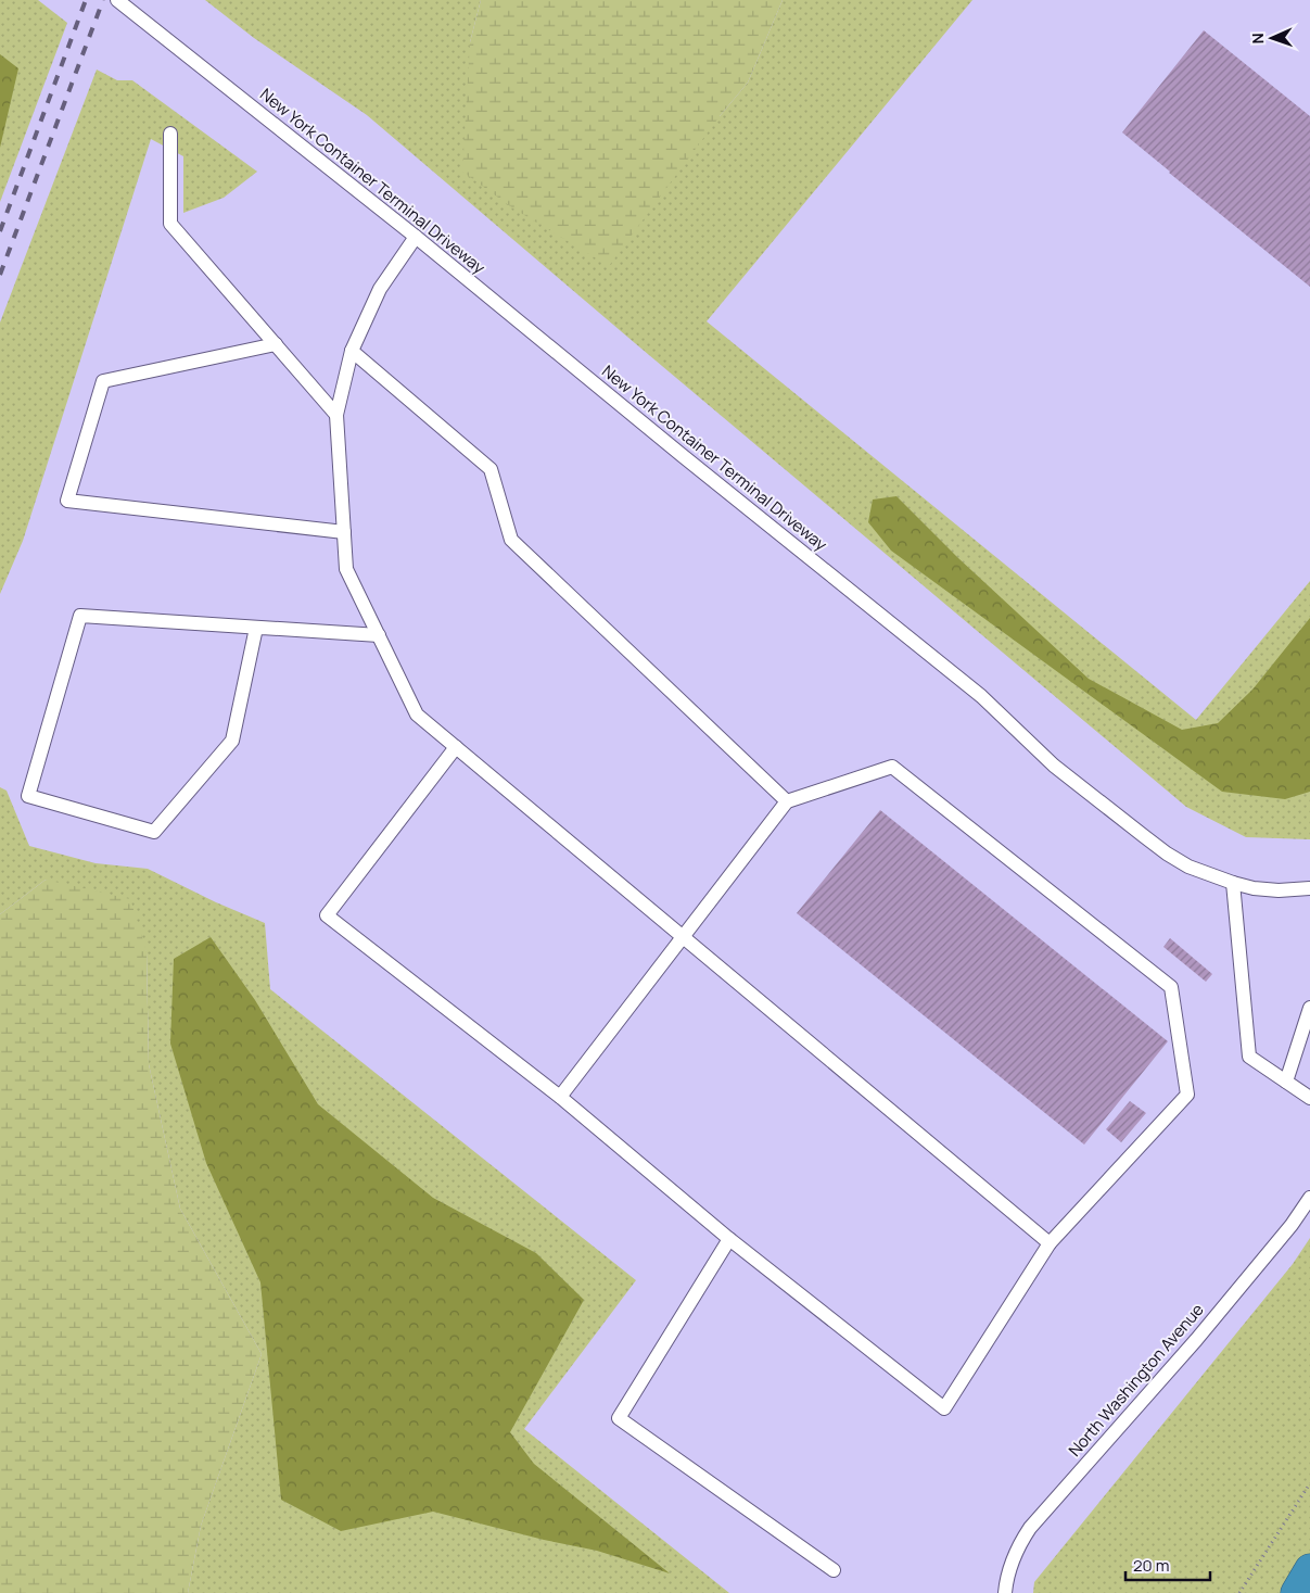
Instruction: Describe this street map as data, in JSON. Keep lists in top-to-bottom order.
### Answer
{
  "streets": {
    "lane": ["New York Container Terminal Driveway", "North Washington Avenue"]
  },
  "scale_bar": "20 m",
  "north": "left"
}
